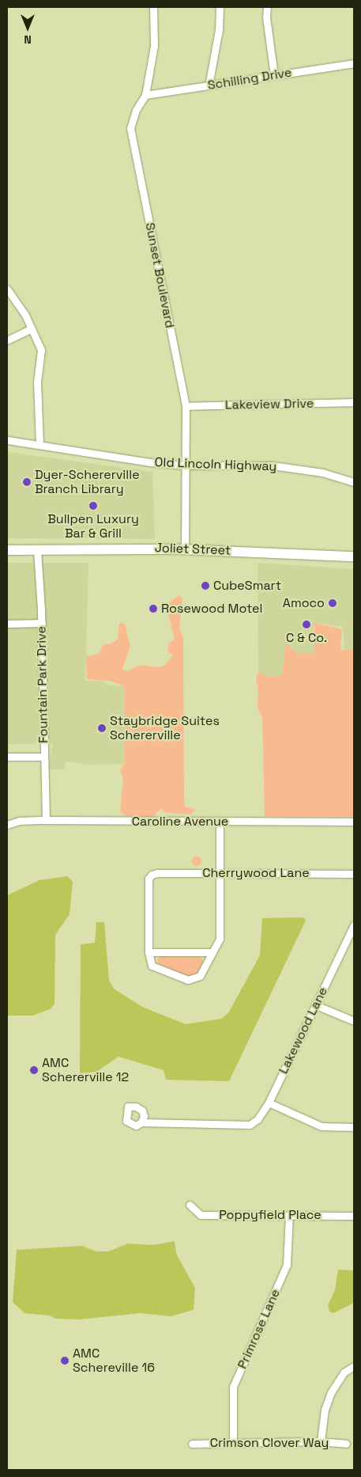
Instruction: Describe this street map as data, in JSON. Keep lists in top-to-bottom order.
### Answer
{
  "streets": {
    "main road": ["Joliet Street"],
    "street": [
      "Schilling Drive",
      "Sunset Boulevard",
      "Lakeview Drive",
      "Old Lincoln Highway",
      "Fountain Park Drive",
      "Caroline Avenue",
      "Cherrywood Lane",
      "Lakewood Lane",
      "Poppyfield Place",
      "Primrose Lane",
      "Crimson Clover Way"
    ]
  },
  "crossings": [
    ["Schilling Drive", "Sunset Boulevard"],
    ["Sunset Boulevard", "Lakeview Drive"],
    ["Sunset Boulevard", "Old Lincoln Highway"],
    ["Sunset Boulevard", "Joliet Street"],
    ["Joliet Street", "Fountain Park Drive"],
    ["Fountain Park Drive", "Caroline Avenue"],
    ["Poppyfield Place", "Primrose Lane"],
    ["Primrose Lane", "Crimson Clover Way"]
  ],
  "places": [
    "Dyer-Schererville Branch Library",
    "Bullpen Luxury Bar & Grill",
    "CubeSmart",
    "Amoco",
    "Rosewood Motel",
    "C & Co.",
    "Staybridge Suites Schererville",
    "AMC Schererville 12",
    "AMC Schereville 16"
  ],
  "north": "bottom"
}
